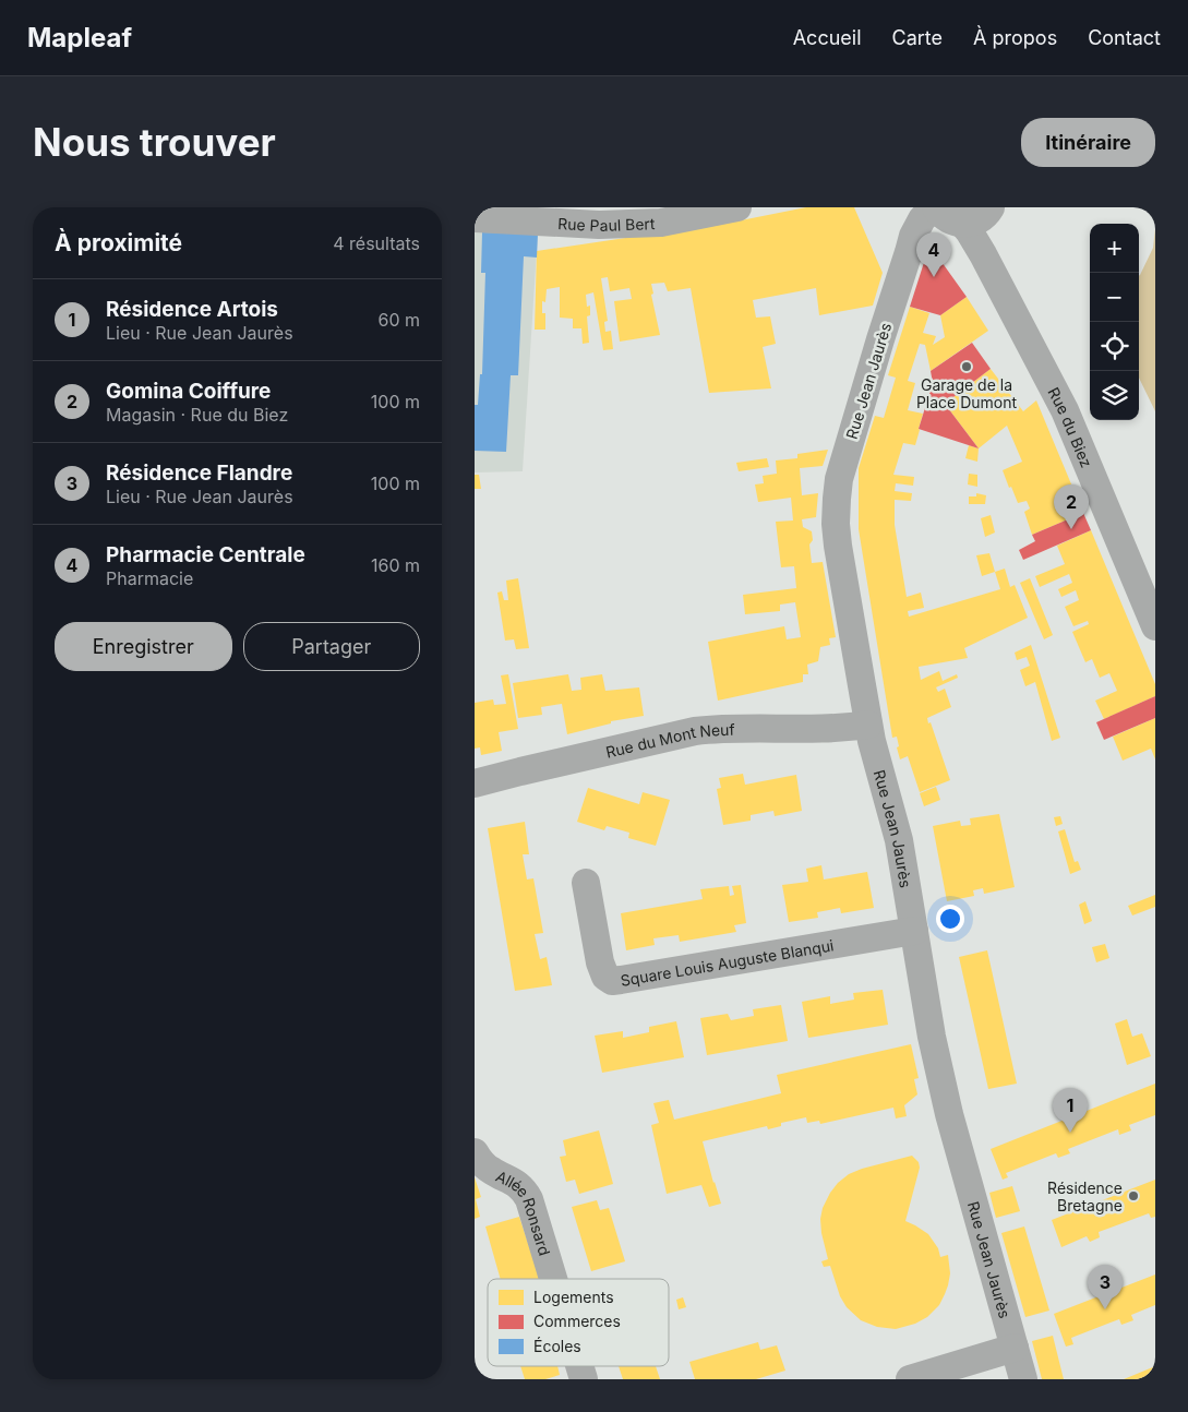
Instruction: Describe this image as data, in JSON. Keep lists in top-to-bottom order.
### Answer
{
  "streets": {
    "street": [
      "Rue Paul Bert",
      "Rue Jean Jaurès",
      "Rue du Biez",
      "Rue du Mont Neuf",
      "Square Louis Auguste Blanqui",
      "Allée Ronsard"
    ]
  },
  "crossings": [
    ["Rue Jean Jaurès", "Rue du Mont Neuf"],
    ["Rue Jean Jaurès", "Square Louis Auguste Blanqui"]
  ],
  "places": ["Garage de la Place Dumont", "Résidence Bretagne"],
  "legend": ["Logements", "Commerces", "Écoles"],
  "page": {
    "header": "Mapleaf",
    "nav": [
      "Accueil",
      "Carte",
      "À propos",
      "Contact"
    ],
    "buttons": [
      "Itinéraire",
      ["Enregistrer", "Partager"]
    ],
    "title": "Nous trouver",
    "heading": ["À proximité", "4 résultats"],
    "map_buttons": ["+", "−"],
    "pins": [
      "4",
      "2",
      "1",
      "3"
    ],
    "list": [
      {
        "mark": "1",
        "name": "Résidence Artois",
        "note": "Lieu · Rue Jean Jaurès",
        "value": "60 m"
      },
      {
        "mark": "2",
        "name": "Gomina Coiffure",
        "note": "Magasin · Rue du Biez",
        "value": "100 m"
      },
      {
        "mark": "3",
        "name": "Résidence Flandre",
        "note": "Lieu · Rue Jean Jaurès",
        "value": "100 m"
      },
      {
        "mark": "4",
        "name": "Pharmacie Centrale",
        "note": "Pharmacie",
        "value": "160 m"
      }
    ]
  }
}
